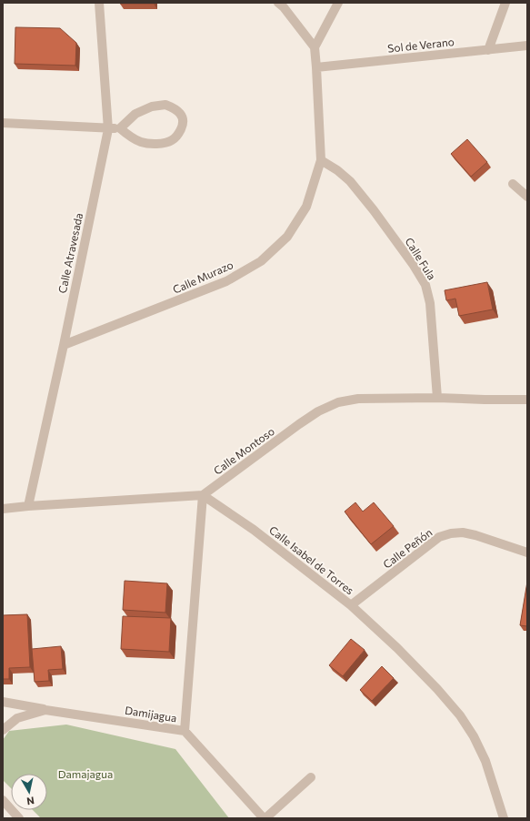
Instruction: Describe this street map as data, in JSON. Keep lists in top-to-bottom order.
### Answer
{
  "streets": {
    "street": [
      "Sol de Verano",
      "Calle Atravesada",
      "Calle Fula",
      "Calle Murazo",
      "Calle Montoso",
      "Calle Peñón",
      "Calle Isabel de Torres",
      "Damijagua"
    ]
  },
  "crossings": [
    ["Sol de Verano", "Calle Murazo"],
    ["Calle Atravesada", "Calle Murazo"],
    ["Calle Fula", "Calle Murazo"],
    ["Calle Fula", "Calle Montoso"],
    ["Calle Montoso", "Calle Isabel de Torres"],
    ["Calle Peñón", "Calle Isabel de Torres"]
  ],
  "parks": ["Damajagua"],
  "north": "bottom"
}
